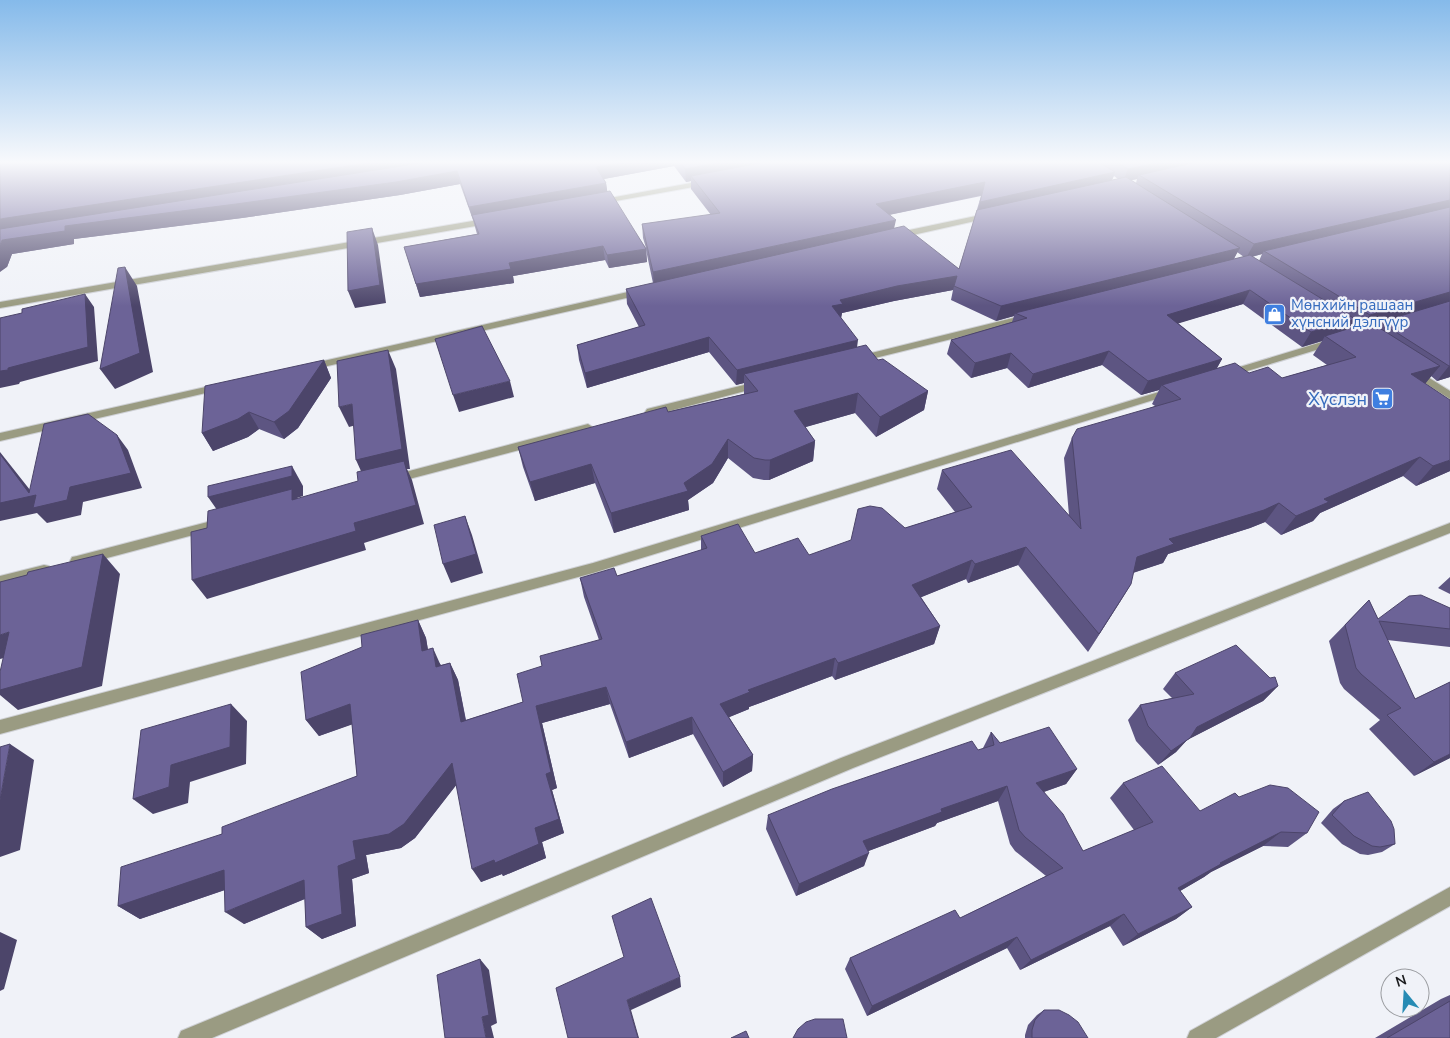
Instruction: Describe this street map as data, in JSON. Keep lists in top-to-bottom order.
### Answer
{
  "places": {
    "shop": ["Мөнхийн рашаан хүнсний дэлгүүр"],
    "supermarket": ["Хүслэн"]
  },
  "north": "top"
}
